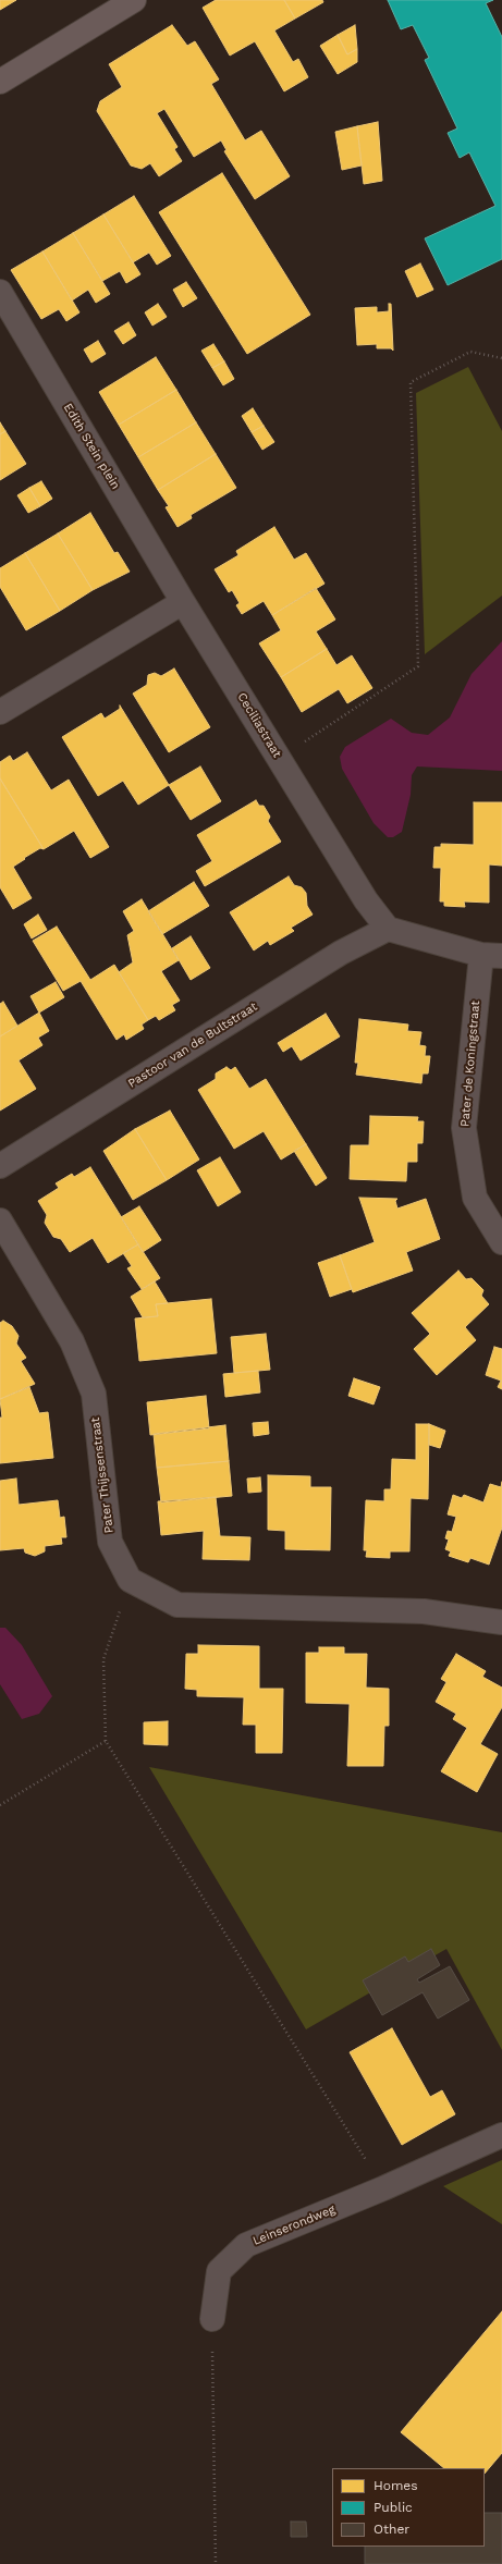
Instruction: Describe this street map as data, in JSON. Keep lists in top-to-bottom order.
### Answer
{
  "streets": {
    "street": [
      "Edith Stein plein",
      "Ceciliastraat",
      "Pastoor van de Bultstraat",
      "Pater de Koningstraat",
      "Pater Thijssenstraat",
      "Leinserondweg"
    ]
  },
  "crossings": [
    ["Edith Stein plein", "Ceciliastraat"],
    ["Ceciliastraat", "Pastoor van de Bultstraat"]
  ],
  "legend": ["Homes", "Public", "Other"]
}
